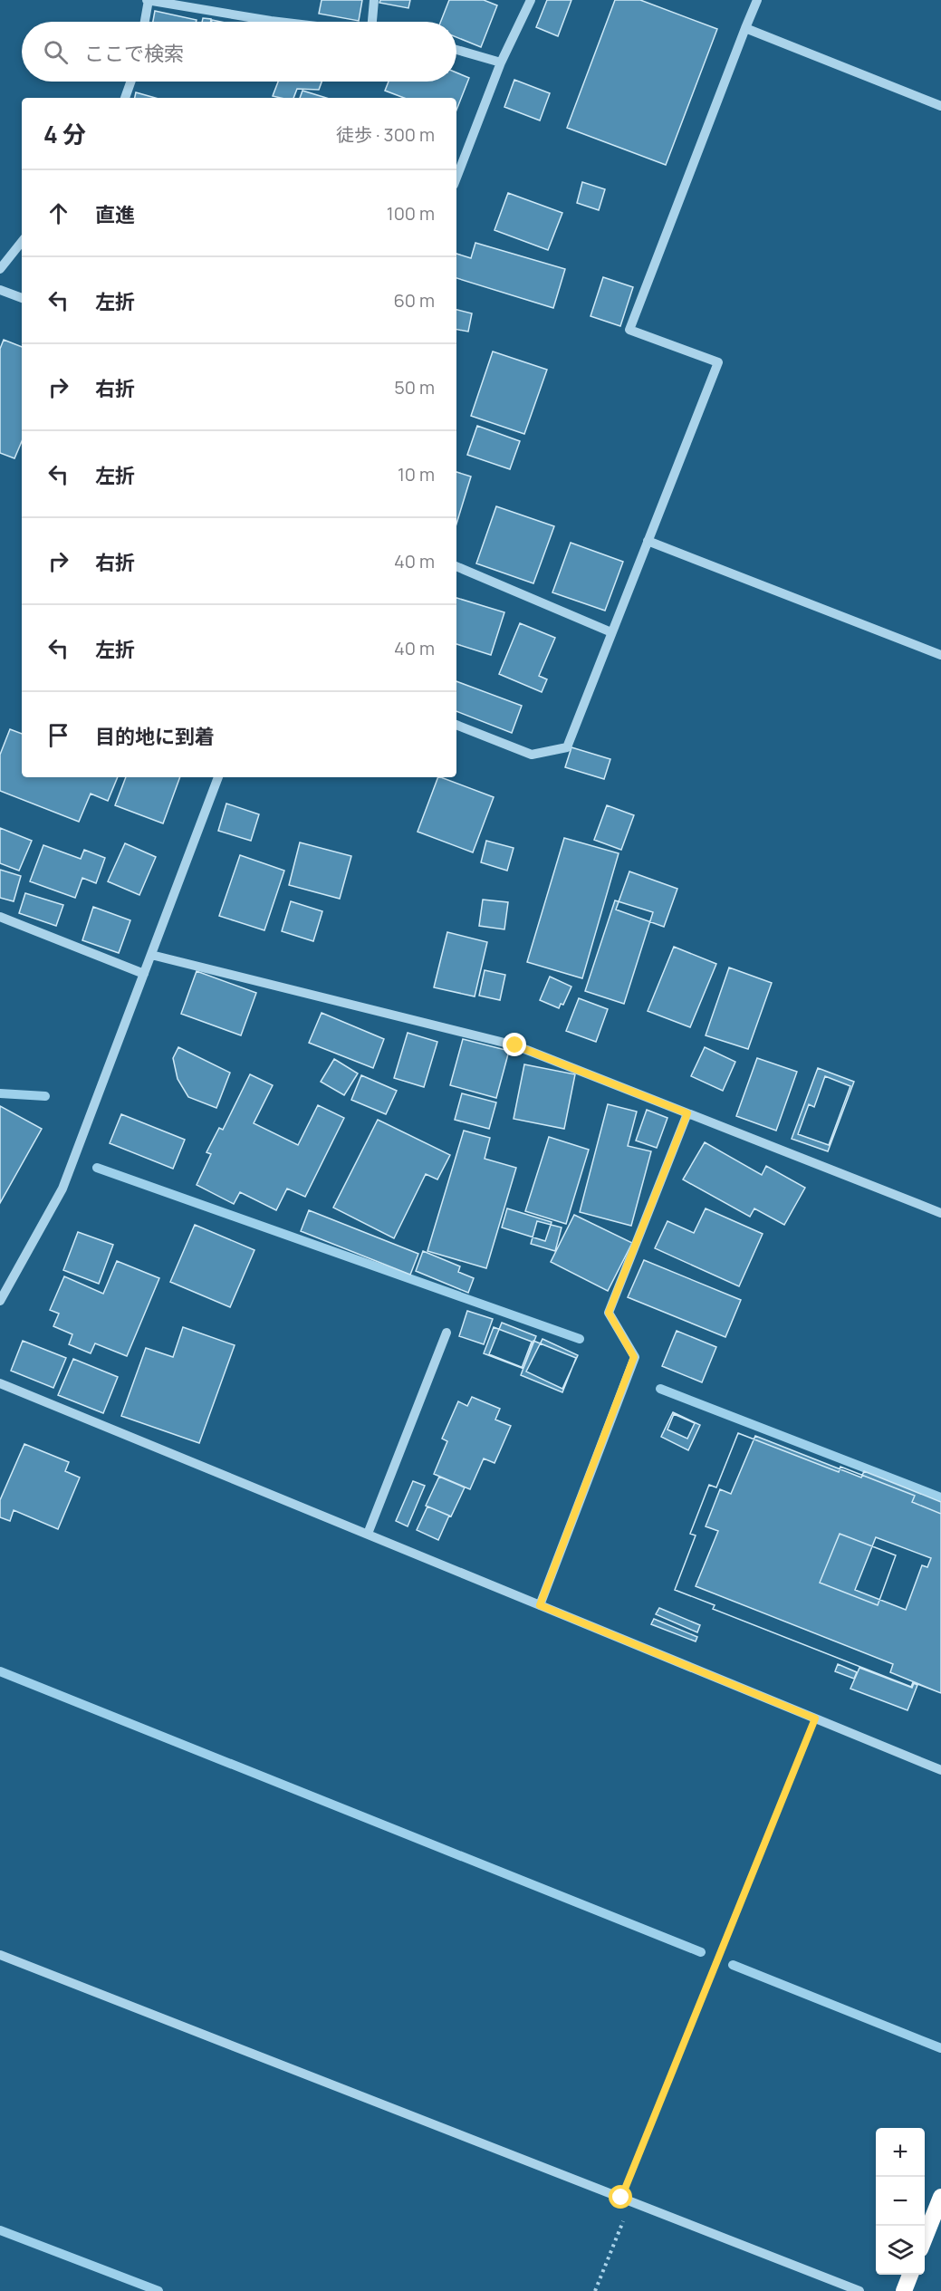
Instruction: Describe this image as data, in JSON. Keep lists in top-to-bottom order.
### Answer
{
  "page": {
    "search": "ここで検索",
    "heading": ["4 分", "徒歩 · 300 m"],
    "list": [
      ["直進", "100 m"],
      ["左折", "60 m"],
      ["右折", "50 m"],
      ["左折", "10 m"],
      ["右折", "40 m"],
      ["左折", "40 m"],
      "目的地に到着"
    ],
    "map_buttons": ["+", "−"]
  }
}
